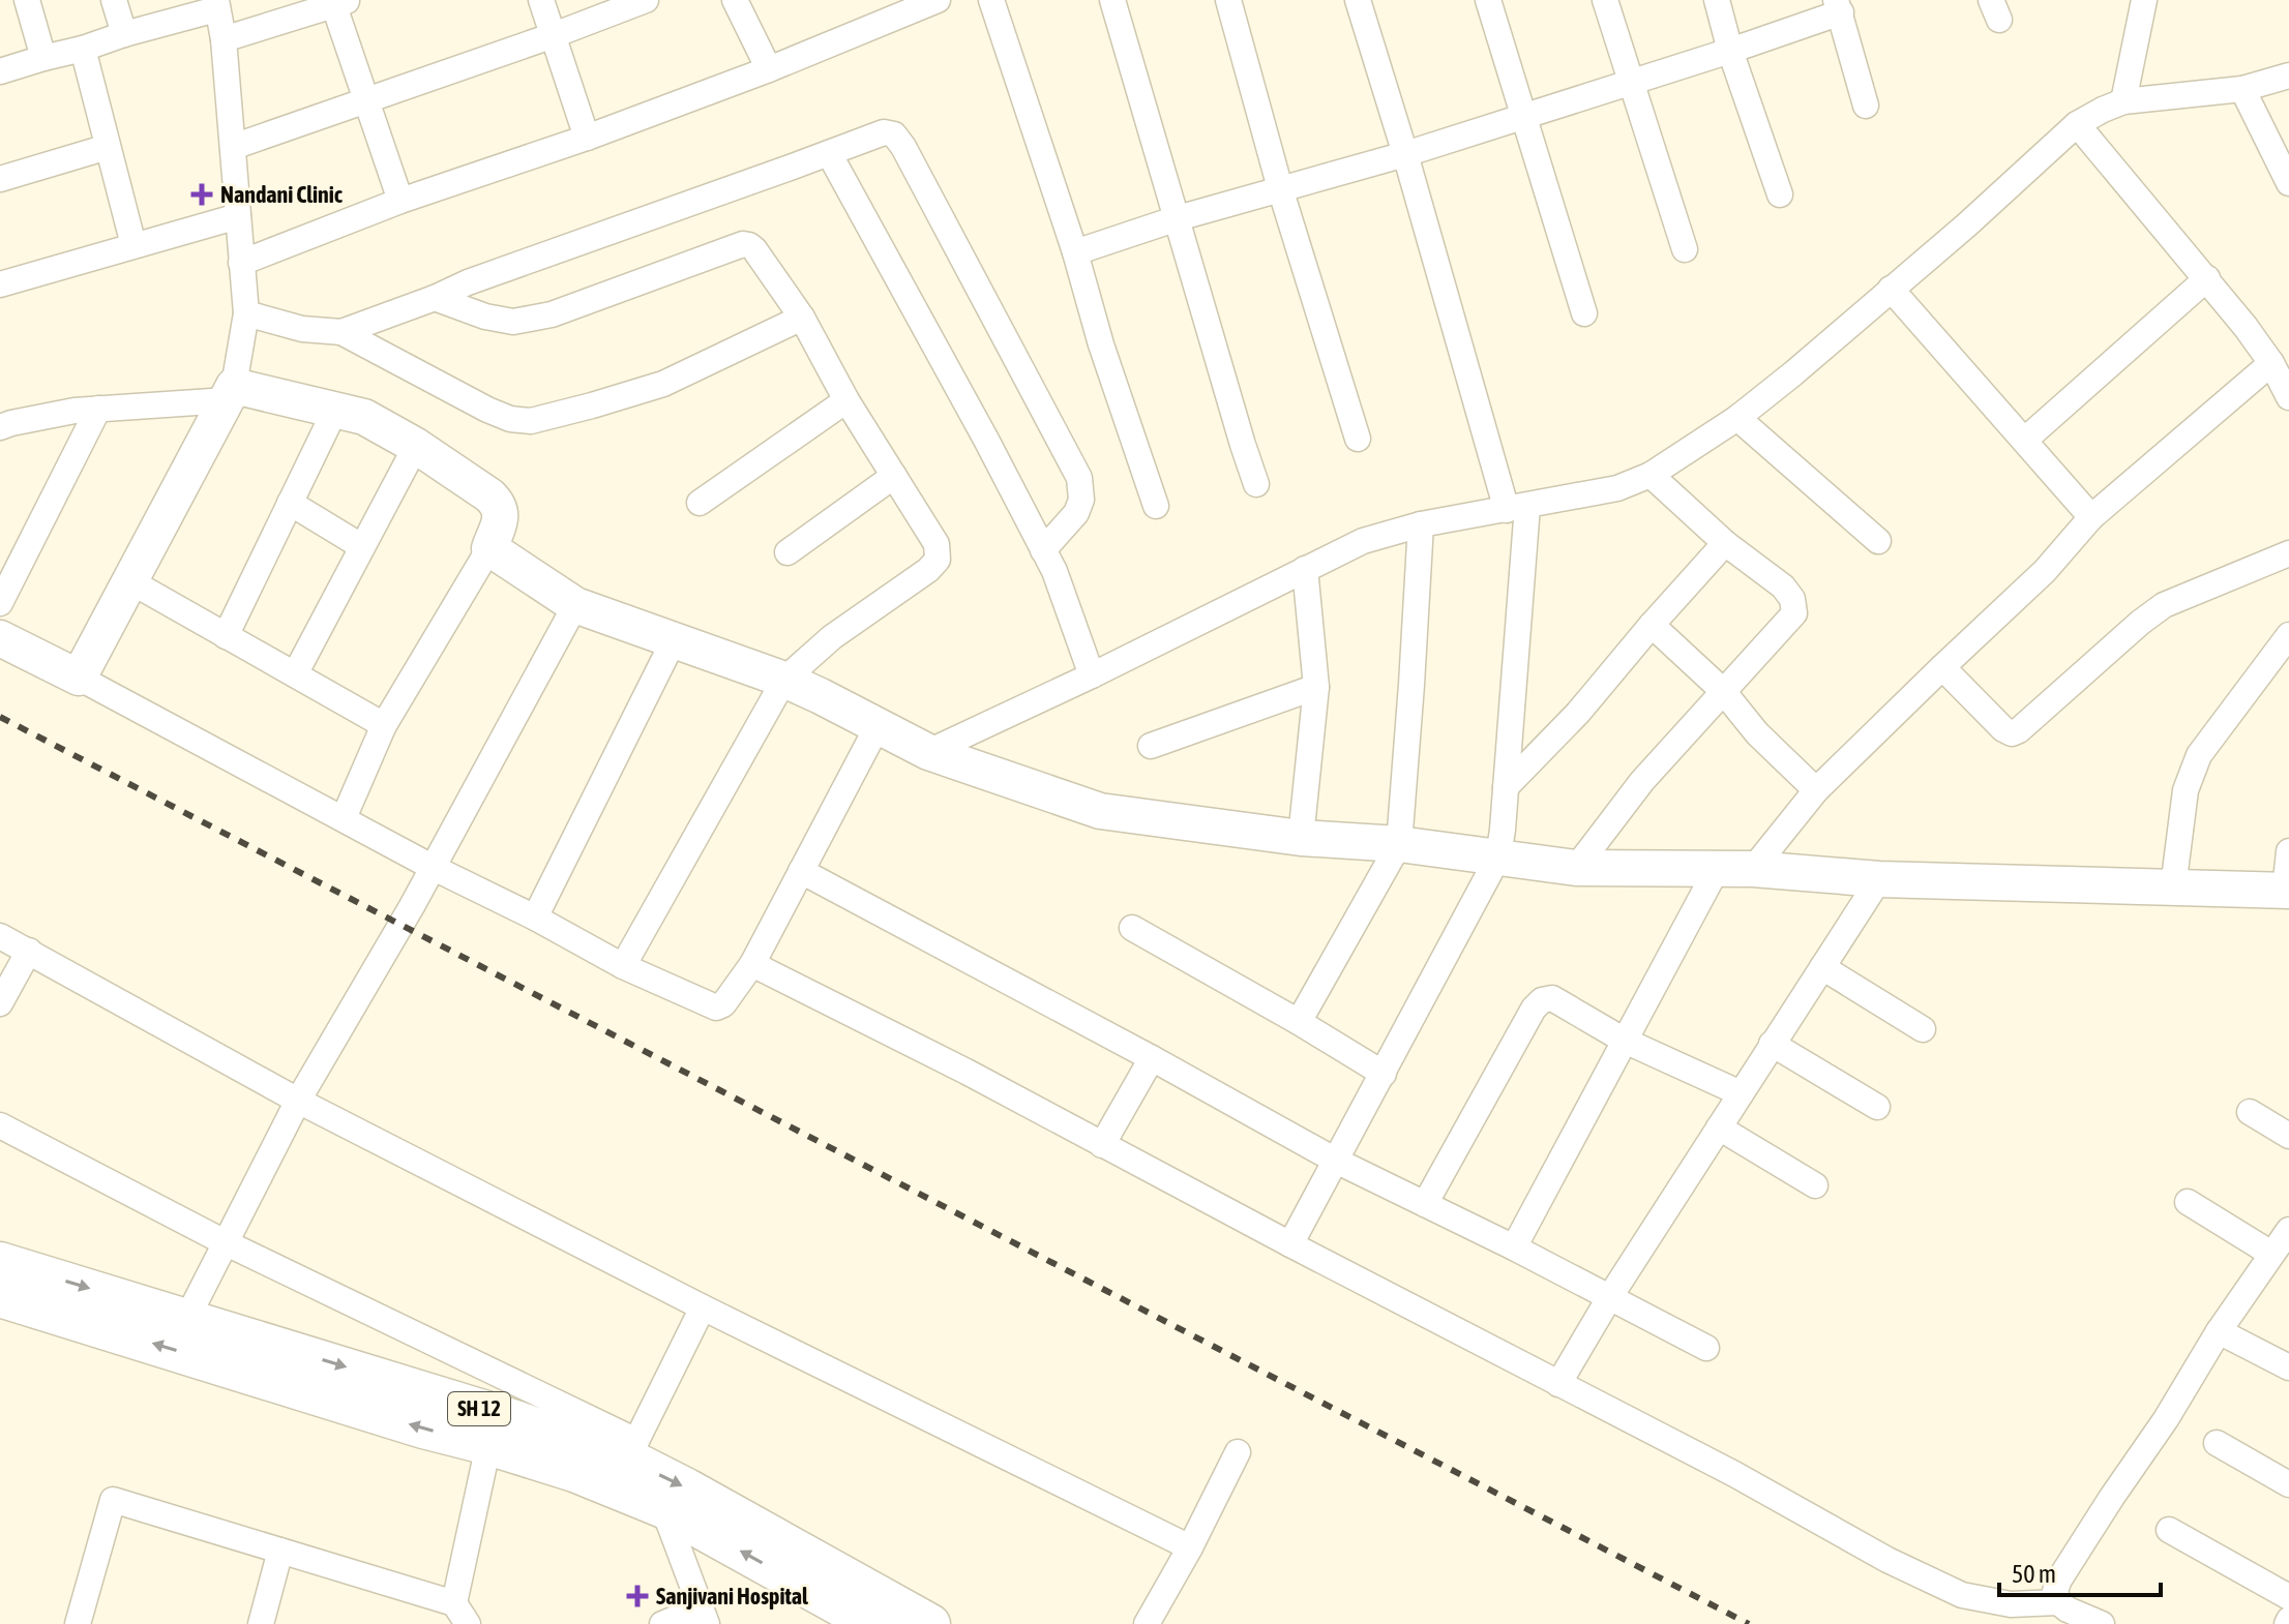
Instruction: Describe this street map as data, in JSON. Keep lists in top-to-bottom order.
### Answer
{
  "streets": {
    "main road": ["SH 12"]
  },
  "places": {
    "health": ["Nandani Clinic", "Sanjivani Hospital"]
  },
  "scale_bar": "50 m"
}
